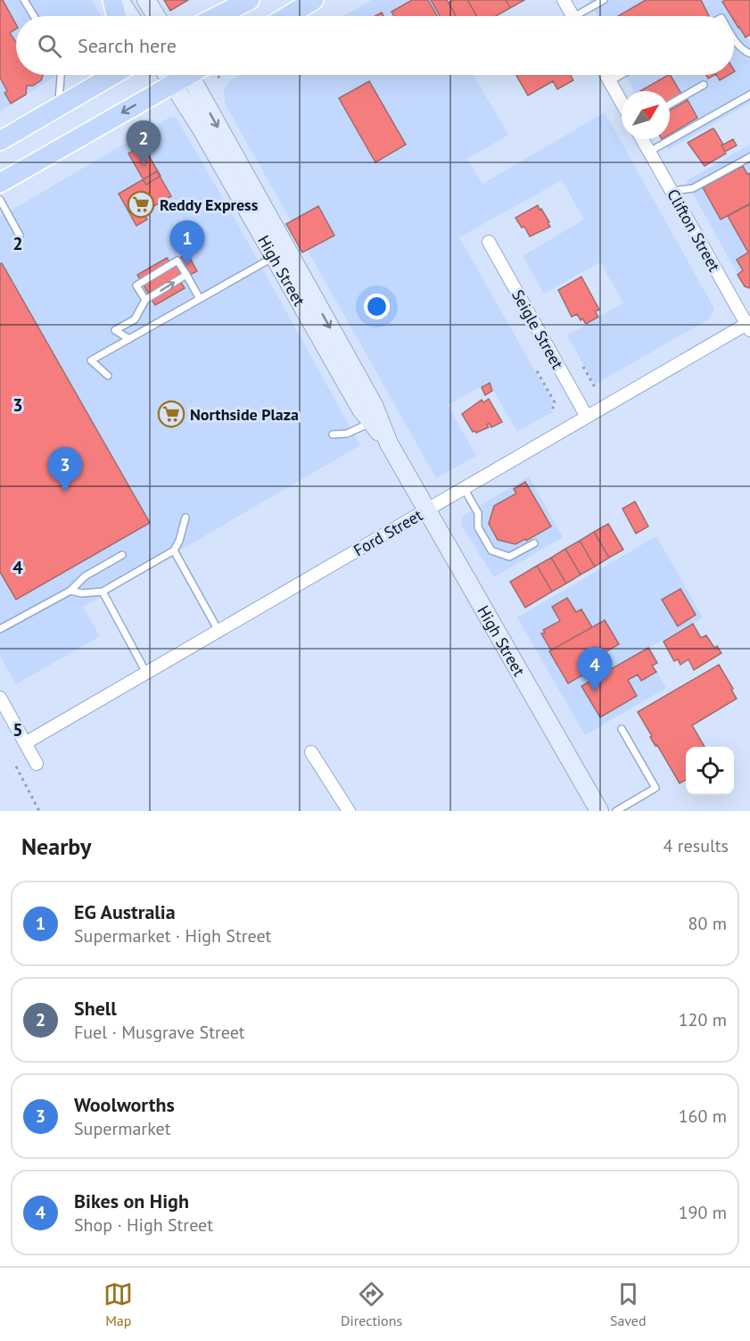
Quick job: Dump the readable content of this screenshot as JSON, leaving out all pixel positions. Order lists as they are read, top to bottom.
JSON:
{
  "streets": {
    "main road": ["High Street"],
    "street": ["Clifton Street", "Seigle Street", "Ford Street"]
  },
  "crossings": [
    ["Clifton Street", "Ford Street"],
    ["High Street", "Ford Street"],
    ["Seigle Street", "Ford Street"]
  ],
  "places": {
    "supermarket": ["Reddy Express", "Northside Plaza"]
  },
  "north": "top right",
  "page": {
    "search": "Search here",
    "pins": [
      "2",
      "1",
      "3",
      "4"
    ],
    "heading": ["Nearby", "4 results"],
    "list": [
      {
        "mark": "1",
        "name": "EG Australia",
        "note": "Supermarket · High Street",
        "value": "80 m"
      },
      {
        "mark": "2",
        "name": "Shell",
        "note": "Fuel · Musgrave Street",
        "value": "120 m"
      },
      {
        "mark": "3",
        "name": "Woolworths",
        "note": "Supermarket",
        "value": "160 m"
      },
      {
        "mark": "4",
        "name": "Bikes on High",
        "note": "Shop · High Street",
        "value": "190 m"
      }
    ],
    "nav": ["Map", "Directions", "Saved"]
  },
  "grid": {
    "rows": [
      "2",
      "3",
      "4",
      "5"
    ]
  }
}
